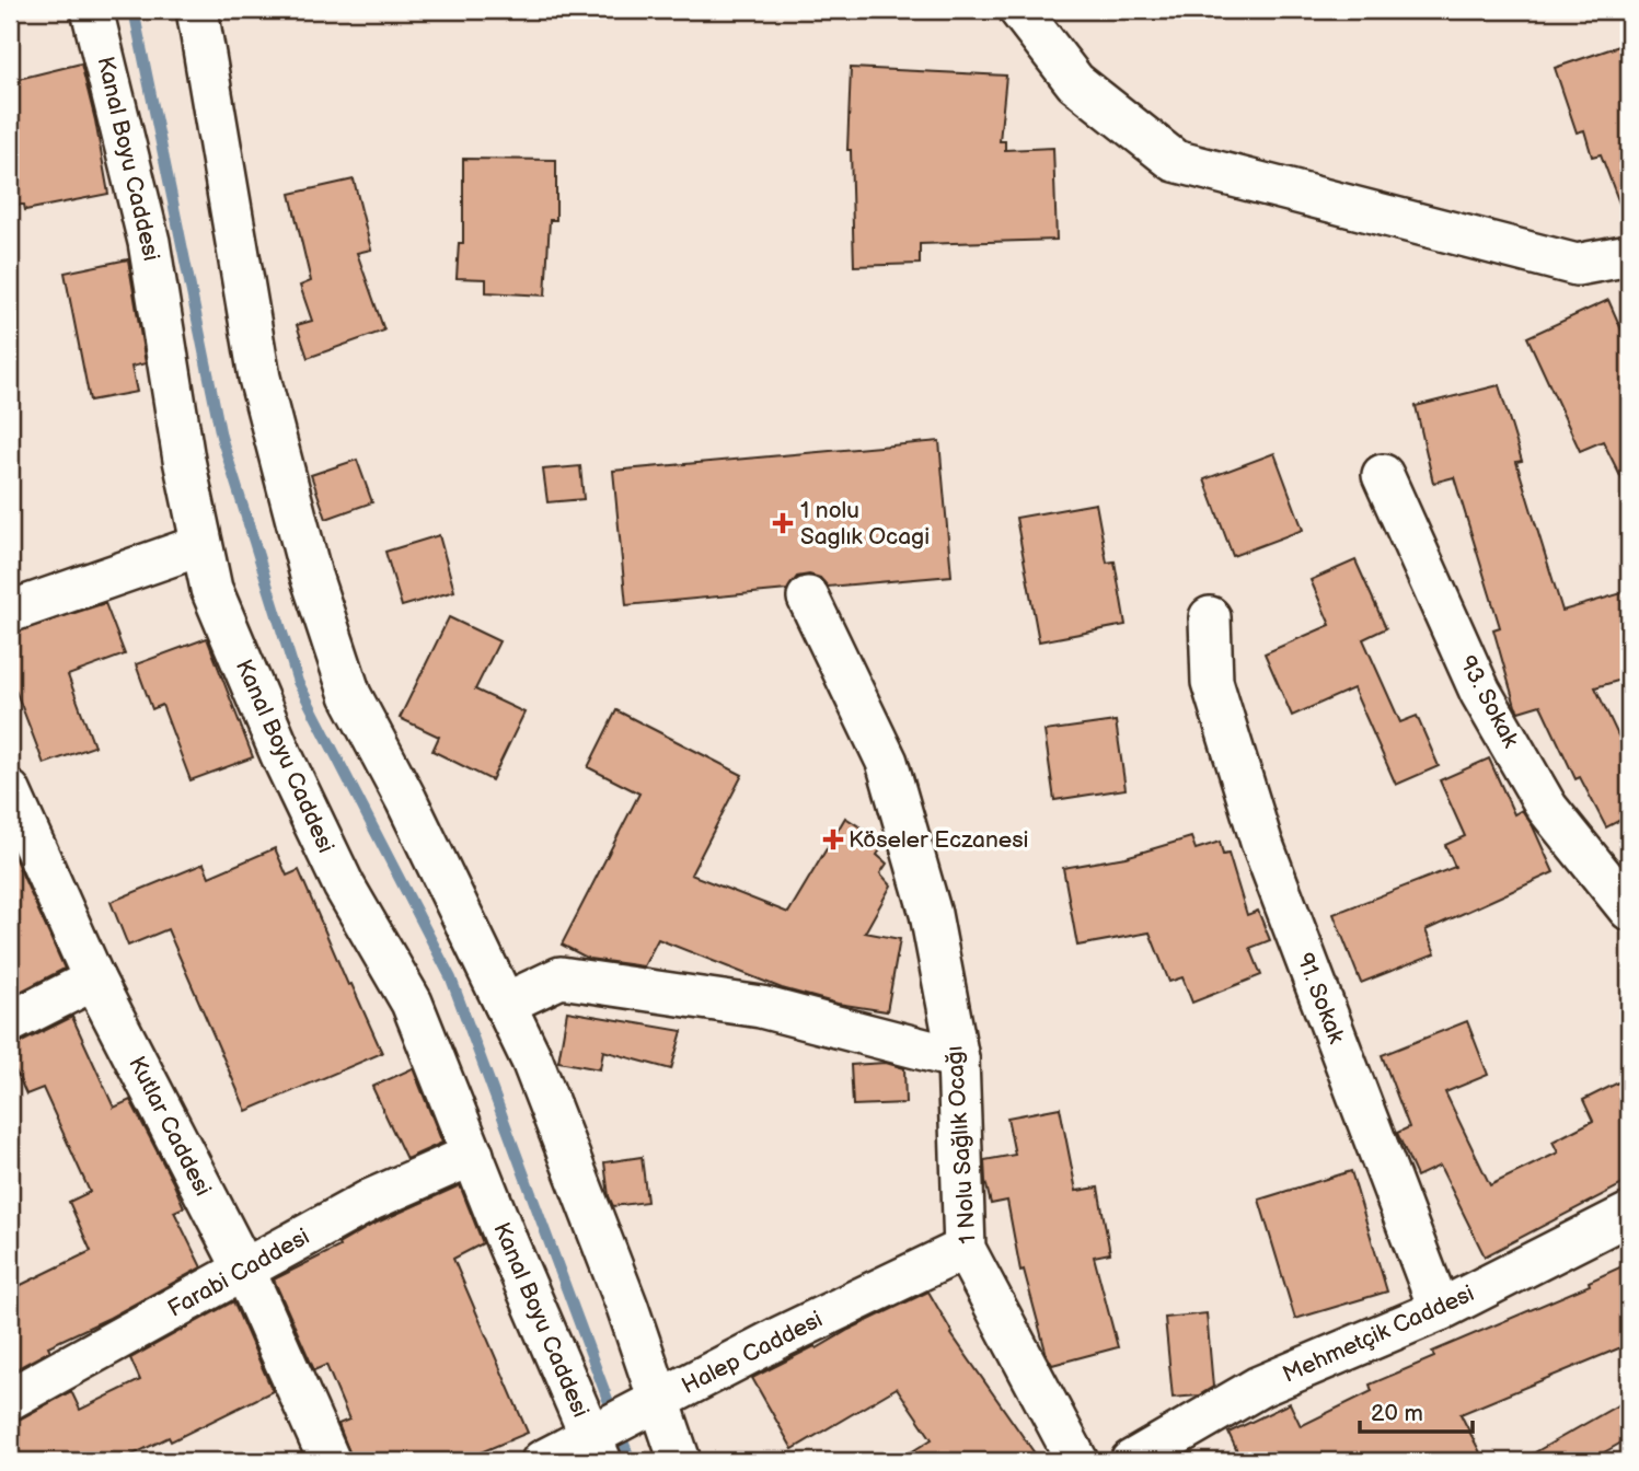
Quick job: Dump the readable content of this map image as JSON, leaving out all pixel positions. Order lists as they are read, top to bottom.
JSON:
{
  "streets": {
    "street": [
      "Kanal Boyu Caddesi",
      "93. Sokak",
      "91. Sokak",
      "Kutlar Caddesi",
      "1 Nolu Sağlık Ocağı",
      "Farabi Caddesi",
      "Mehmetçik Caddesi",
      "Halep Caddesi"
    ]
  },
  "crossings": [
    ["Kanal Boyu Caddesi", "Farabi Caddesi"],
    ["Kanal Boyu Caddesi", "Halep Caddesi"],
    ["91. Sokak", "Mehmetçik Caddesi"],
    ["Kutlar Caddesi", "Farabi Caddesi"],
    ["1 Nolu Sağlık Ocağı", "Halep Caddesi"]
  ],
  "places": {
    "health": ["1 nolu Saglık Ocagi", "Köseler Eczanesi"]
  },
  "scale_bar": "20 m"
}
